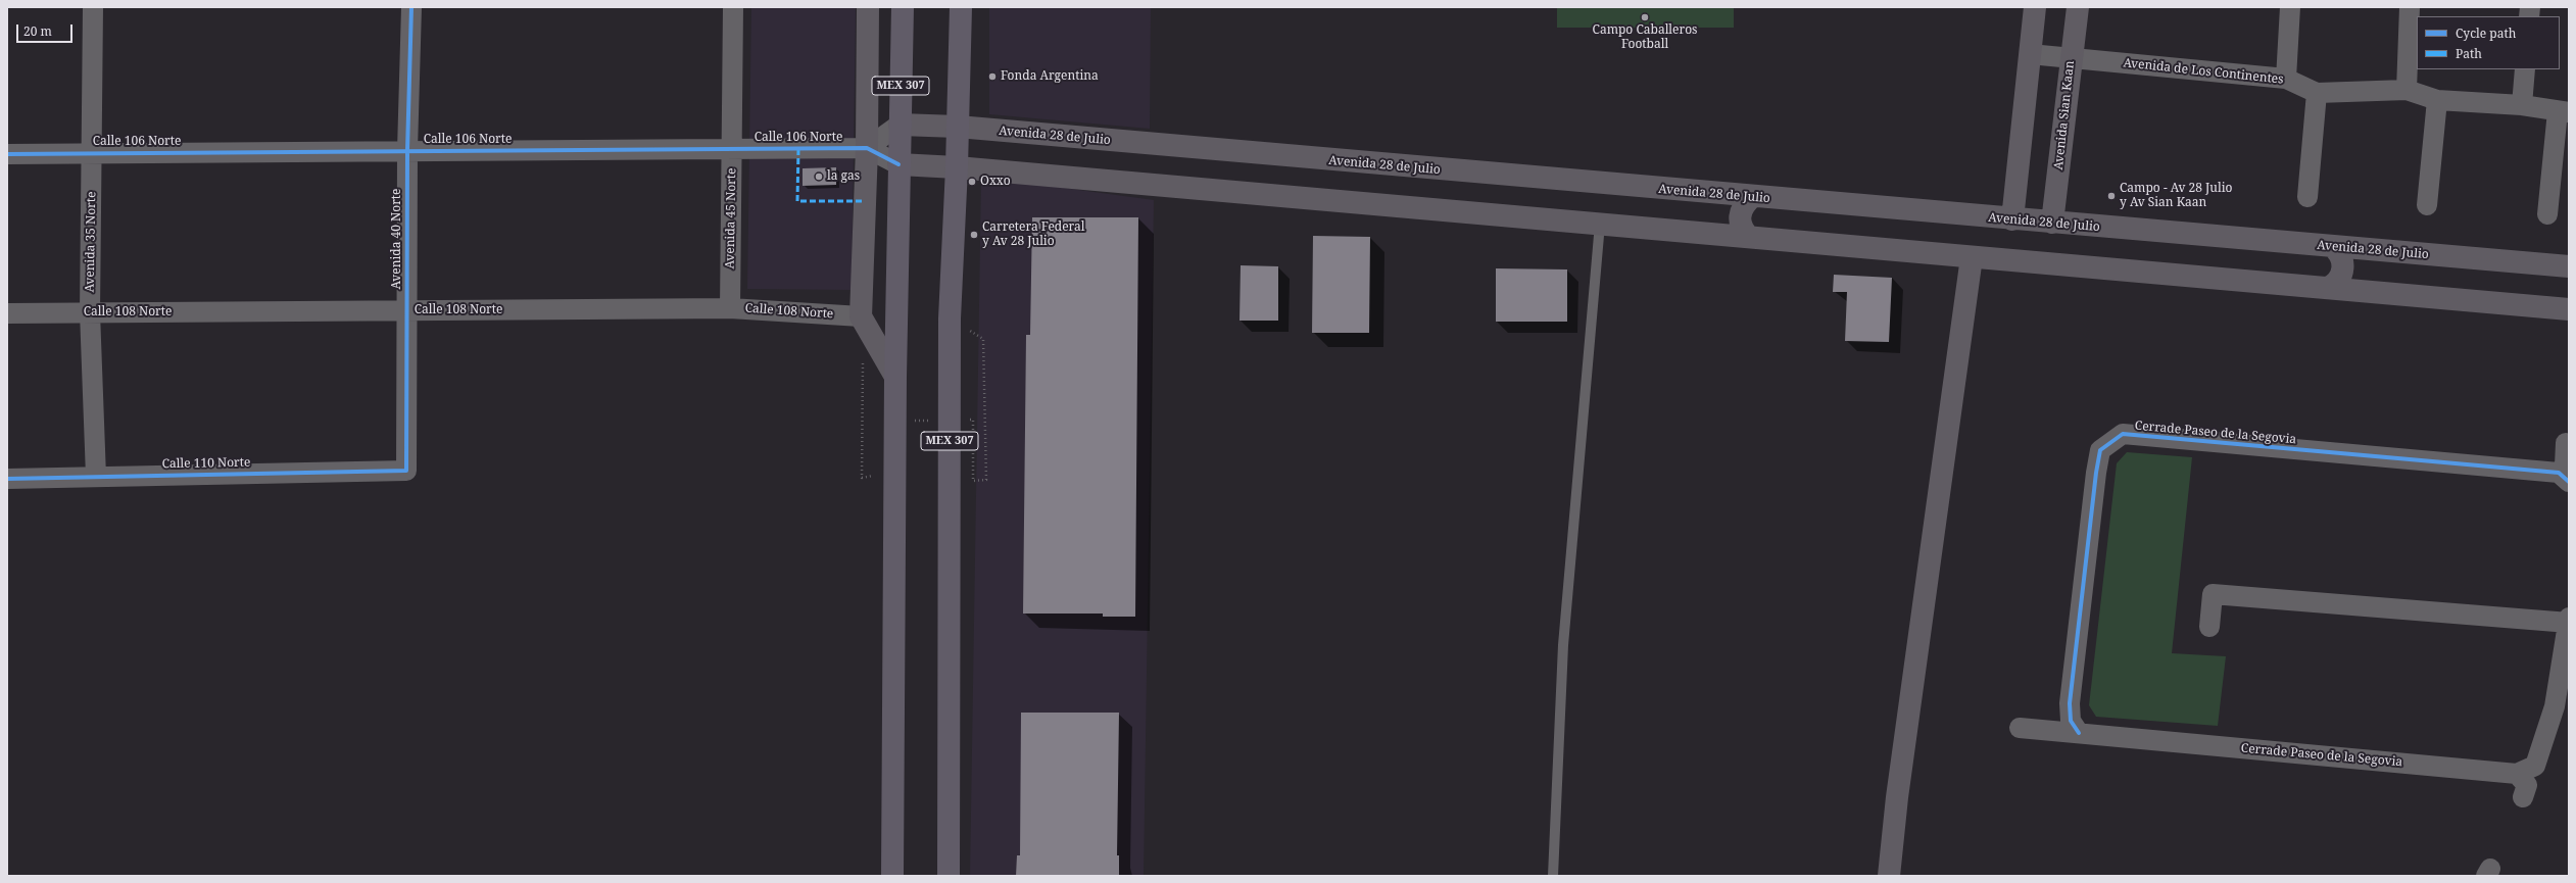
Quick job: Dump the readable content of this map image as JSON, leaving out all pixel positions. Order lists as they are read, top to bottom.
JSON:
{
  "streets": {
    "highway": ["MEX 307"],
    "main road": ["Avenida Sian Kaan", "Avenida 28 de Julio", "Calle 106 Norte"],
    "street": [
      "Avenida de Los Continentes",
      "Avenida 45 Norte",
      "Avenida 40 Norte",
      "Avenida 35 Norte",
      "Calle 108 Norte",
      "Cerrade Paseo de la Segovia",
      "Calle 110 Norte"
    ]
  },
  "crossings": [
    ["Avenida de Los Continentes", "Avenida Sian Kaan"],
    ["MEX 307", "Avenida 28 de Julio"],
    ["MEX 307", "Calle 106 Norte"],
    ["Avenida Sian Kaan", "Avenida 28 de Julio"],
    ["Calle 106 Norte", "Avenida 45 Norte"],
    ["Calle 106 Norte", "Avenida 40 Norte"],
    ["Calle 106 Norte", "Avenida 35 Norte"],
    ["Avenida 45 Norte", "Calle 108 Norte"],
    ["Avenida 40 Norte", "Calle 108 Norte"],
    ["Avenida 40 Norte", "Calle 110 Norte"],
    ["Avenida 35 Norte", "Calle 108 Norte"],
    ["Avenida 35 Norte", "Calle 110 Norte"]
  ],
  "places": [
    "Campo Caballeros Football",
    "Fonda Argentina",
    "la gas",
    "Oxxo",
    "Campo - Av 28 Julio y Av Sian Kaan",
    "Carretera Federal y Av 28 Julio"
  ],
  "legend": ["Cycle path", "Path"],
  "scale_bar": "20 m"
}
